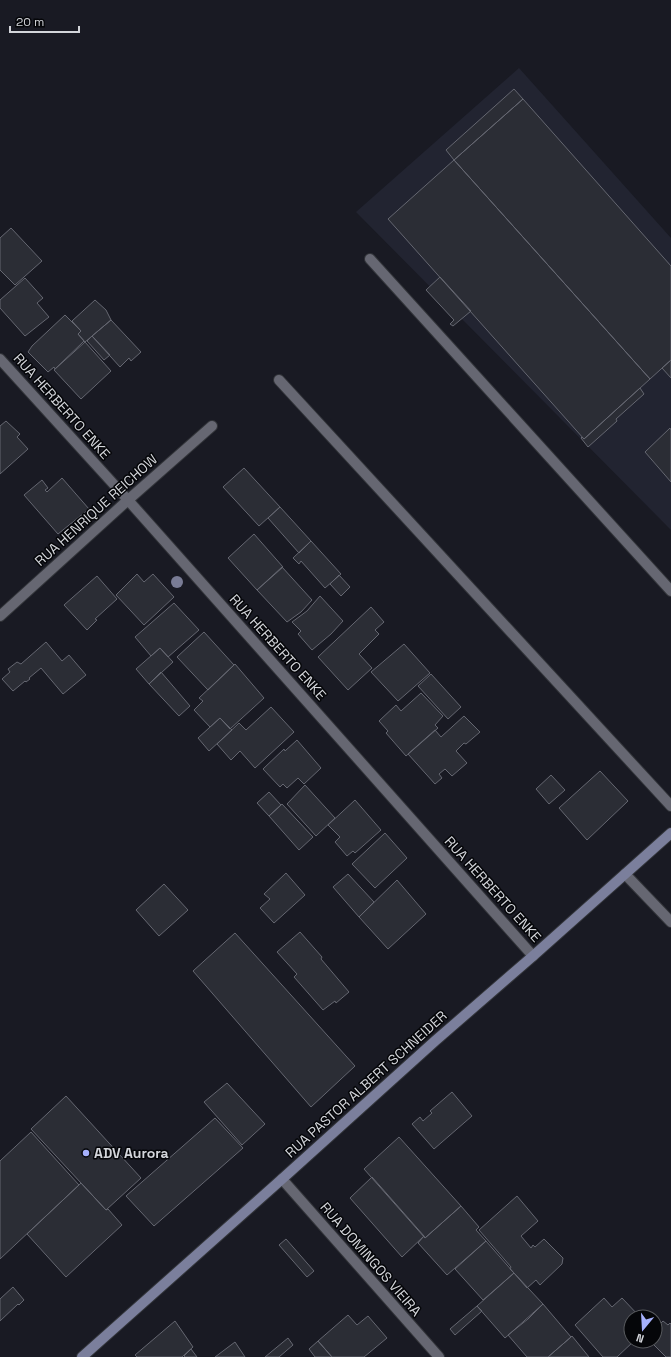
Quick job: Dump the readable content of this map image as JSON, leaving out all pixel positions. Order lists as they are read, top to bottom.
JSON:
{
  "streets": {
    "main road": ["RUA PASTOR ALBERT SCHNEIDER"],
    "street": ["RUA HERBERTO ENKE", "RUA HENRIQUE REICHOW", "RUA DOMINGOS VIEIRA"]
  },
  "crossings": [
    ["RUA HERBERTO ENKE", "RUA HENRIQUE REICHOW"],
    ["RUA HERBERTO ENKE", "RUA PASTOR ALBERT SCHNEIDER"],
    ["RUA PASTOR ALBERT SCHNEIDER", "RUA DOMINGOS VIEIRA"]
  ],
  "places": ["ADV Aurora"],
  "scale_bar": "20 m",
  "north": "bottom"
}
